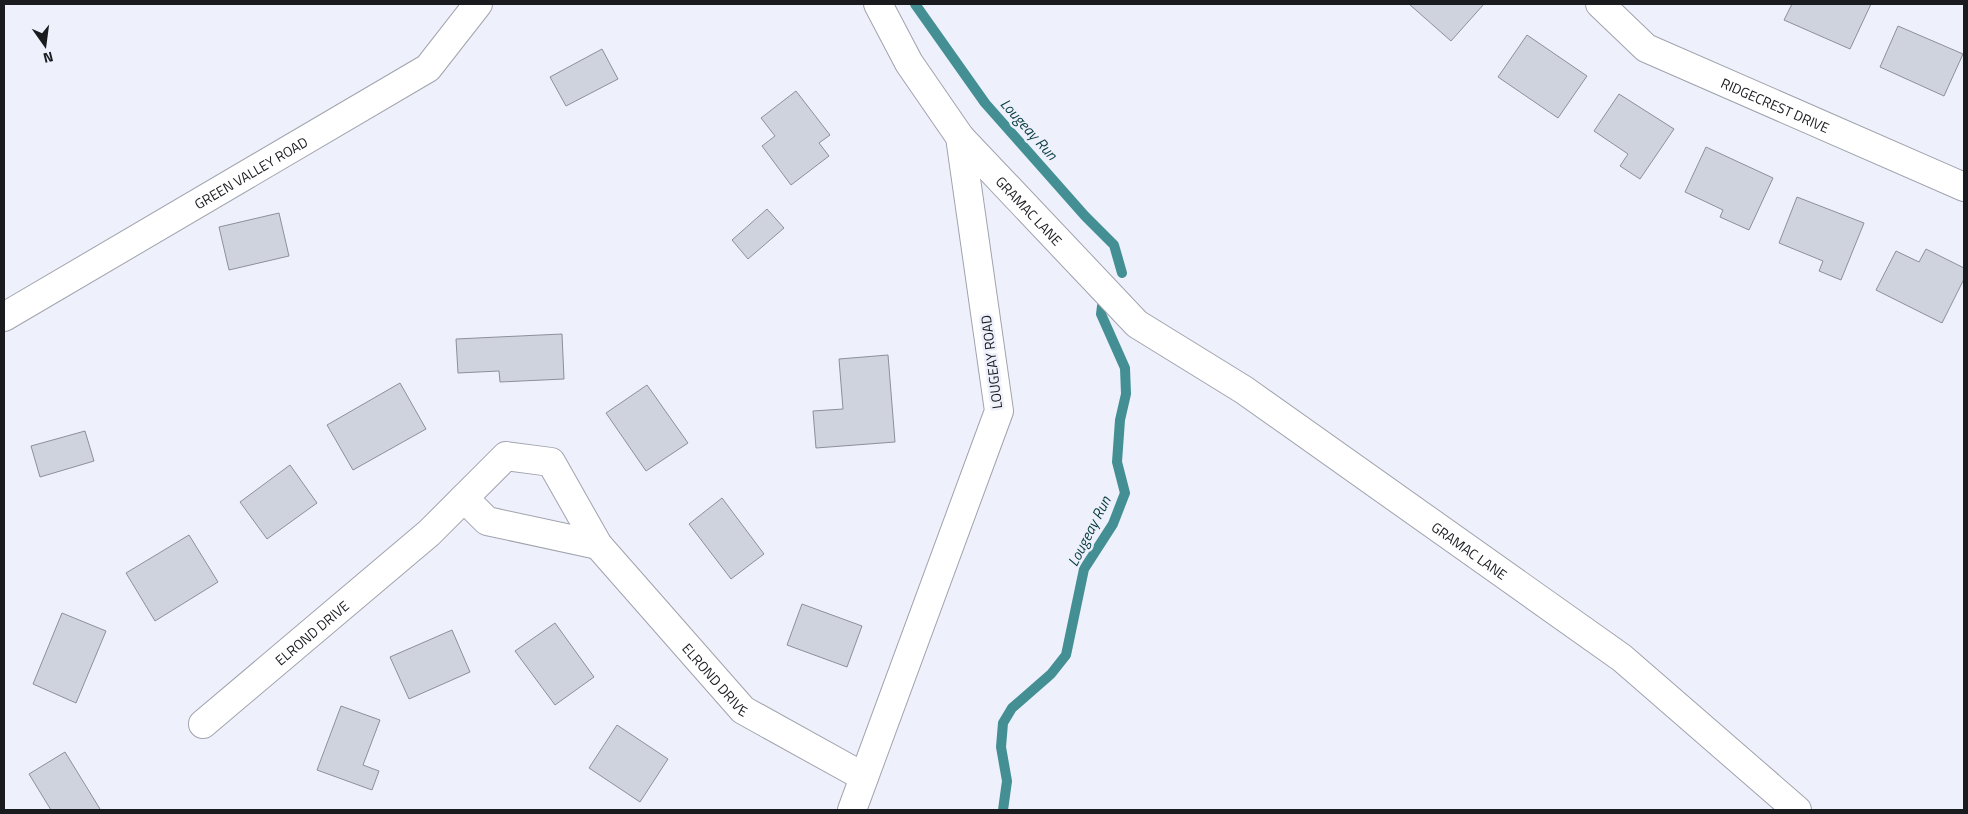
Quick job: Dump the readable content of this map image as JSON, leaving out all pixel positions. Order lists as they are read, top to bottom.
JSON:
{
  "streets": {
    "street": [
      "RIDGECREST DRIVE",
      "GREEN VALLEY ROAD",
      "GRAMAC LANE",
      "LOUGEAY ROAD",
      "ELROND DRIVE"
    ]
  },
  "crossings": [
    ["GRAMAC LANE", "LOUGEAY ROAD"],
    ["LOUGEAY ROAD", "ELROND DRIVE"]
  ],
  "water": ["Lougeay Run"],
  "north": "bottom"
}
